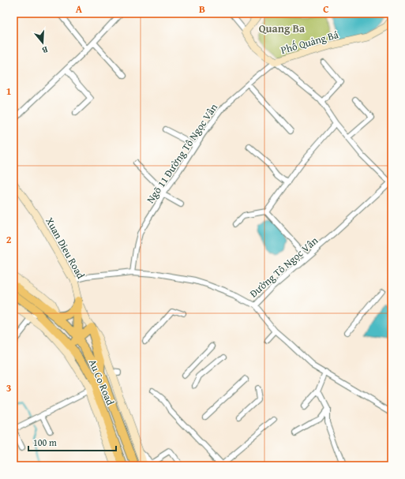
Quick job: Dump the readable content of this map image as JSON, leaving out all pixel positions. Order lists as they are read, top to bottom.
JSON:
{
  "streets": {
    "main road": ["Au Co Road"],
    "street": [
      "Phố Quảng Bá",
      "Ngõ 11 Đường Tô Ngọc Vân",
      "Xuan Dieu Road",
      "Đường Tô Ngọc Vân"
    ]
  },
  "crossings": [
    ["Phố Quảng Bá", "Ngõ 11 Đường Tô Ngọc Vân"],
    ["Ngõ 11 Đường Tô Ngọc Vân", "Đường Tô Ngọc Vân"],
    ["Xuan Dieu Road", "Đường Tô Ngọc Vân"],
    ["Xuan Dieu Road", "Au Co Road"]
  ],
  "districts": ["Quang Ba"],
  "scale_bar": "100 m",
  "north": "bottom",
  "grid": {
    "columns": ["A", "B", "C"],
    "rows": ["1", "2", "3"]
  }
}
